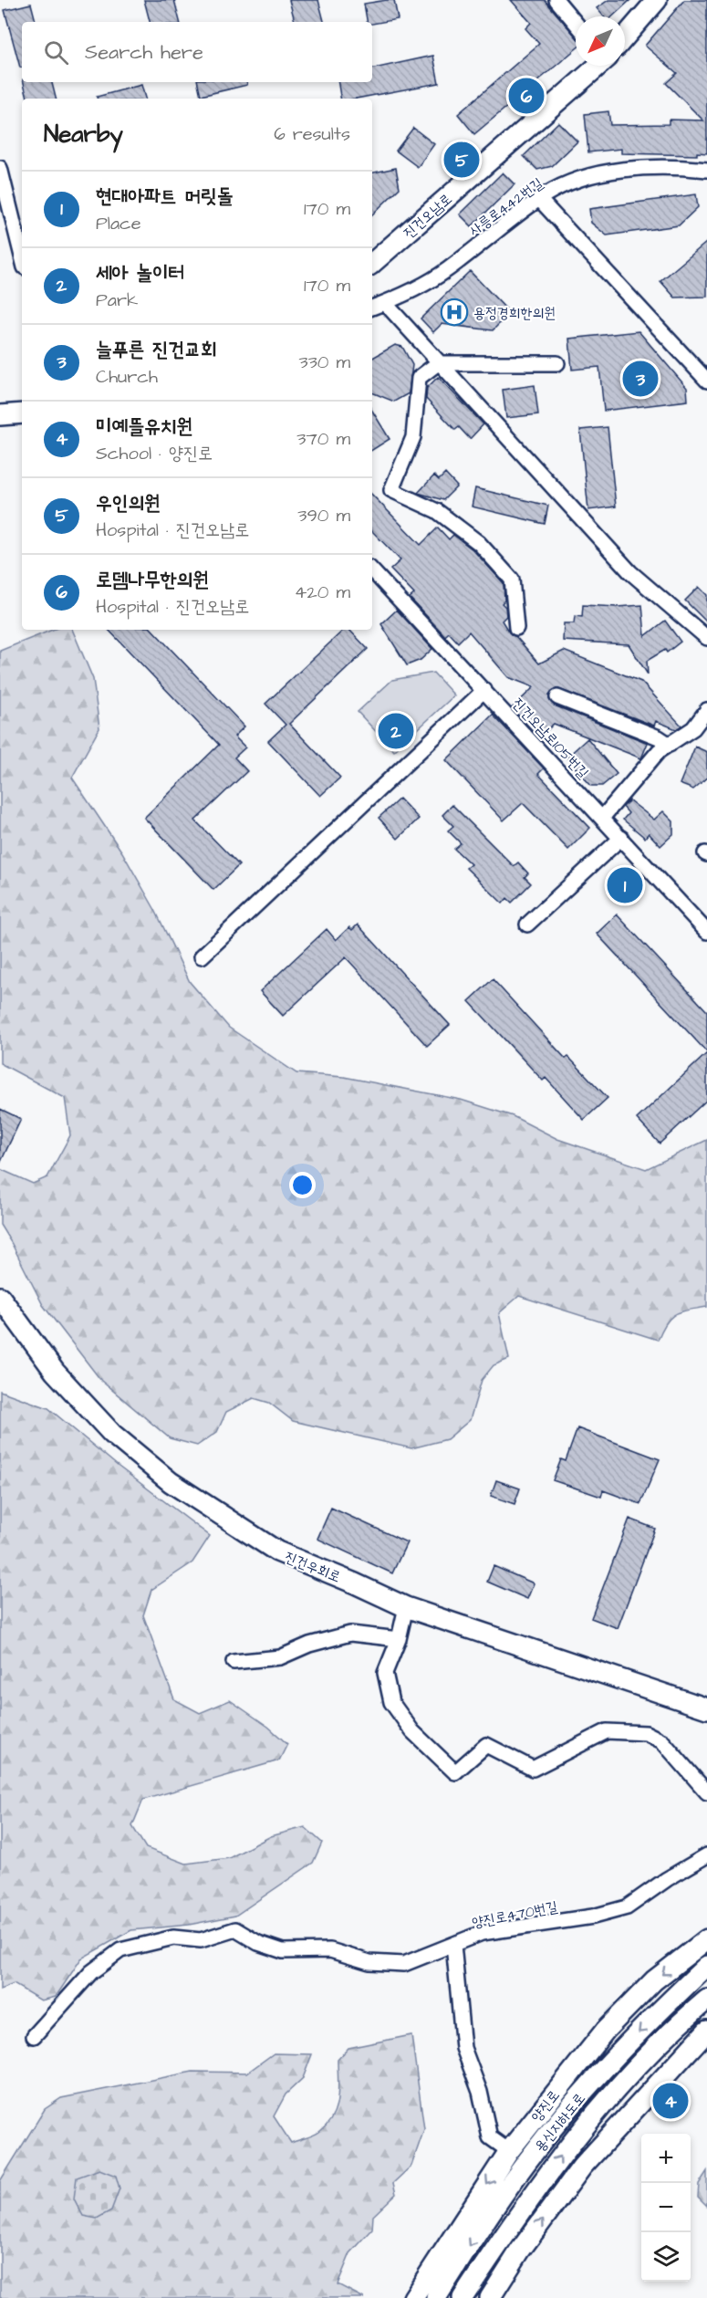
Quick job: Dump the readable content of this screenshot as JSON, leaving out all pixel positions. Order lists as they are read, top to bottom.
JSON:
{
  "streets": {
    "main road": [
      "진건오남로",
      "진건우회로",
      "양진로",
      "용신지하도로"
    ],
    "street": ["사릉로442번길", "진건오남로105번길", "양진로470번길"]
  },
  "places": {
    "hospital": ["용정경희한의원"]
  },
  "north": "bottom left",
  "page": {
    "search": "Search here",
    "pins": [
      "6",
      "5",
      "3",
      "2",
      "1",
      "4"
    ],
    "heading": ["Nearby", "6 results"],
    "list": [
      {
        "mark": "1",
        "name": "현대아파트 머릿돌",
        "note": "Place",
        "value": "170 m"
      },
      {
        "mark": "2",
        "name": "세아 놀이터",
        "note": "Park",
        "value": "170 m"
      },
      {
        "mark": "3",
        "name": "늘푸른 진건교회",
        "note": "Church",
        "value": "330 m"
      },
      {
        "mark": "4",
        "name": "미예뜰유치원",
        "note": "School · 양진로",
        "value": "370 m"
      },
      {
        "mark": "5",
        "name": "우인의원",
        "note": "Hospital · 진건오남로",
        "value": "390 m"
      },
      {
        "mark": "6",
        "name": "로뎀나무한의원",
        "note": "Hospital · 진건오남로",
        "value": "420 m"
      }
    ],
    "map_buttons": ["+", "−"]
  }
}
